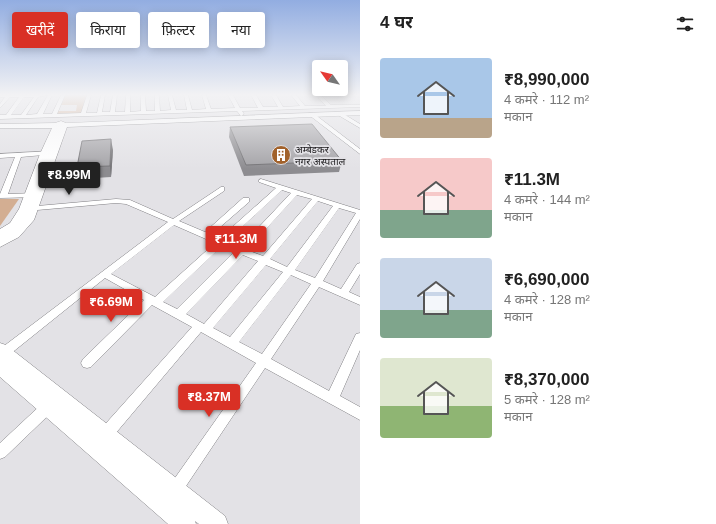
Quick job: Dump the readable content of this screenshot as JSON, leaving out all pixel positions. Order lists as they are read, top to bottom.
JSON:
{
  "places": {
    "building": ["अम्बेडकर नगर अस्पताल"]
  },
  "north": "top left",
  "page": {
    "heading": "4 घर",
    "chip": [
      "खरीदें",
      "किराया",
      "फ़िल्टर",
      "नया"
    ],
    "list": [
      {
        "name": "₹8,990,000",
        "note": "4 कमरे · 112 m² · मकान"
      },
      {
        "name": "₹11.3M",
        "note": "4 कमरे · 144 m² · मकान"
      },
      {
        "name": "₹6,690,000",
        "note": "4 कमरे · 128 m² · मकान"
      },
      {
        "name": "₹8,370,000",
        "note": "5 कमरे · 128 m² · मकान"
      }
    ],
    "price": [
      "₹8.99M",
      "₹11.3M",
      "₹6.69M",
      "₹8.37M"
    ]
  }
}
